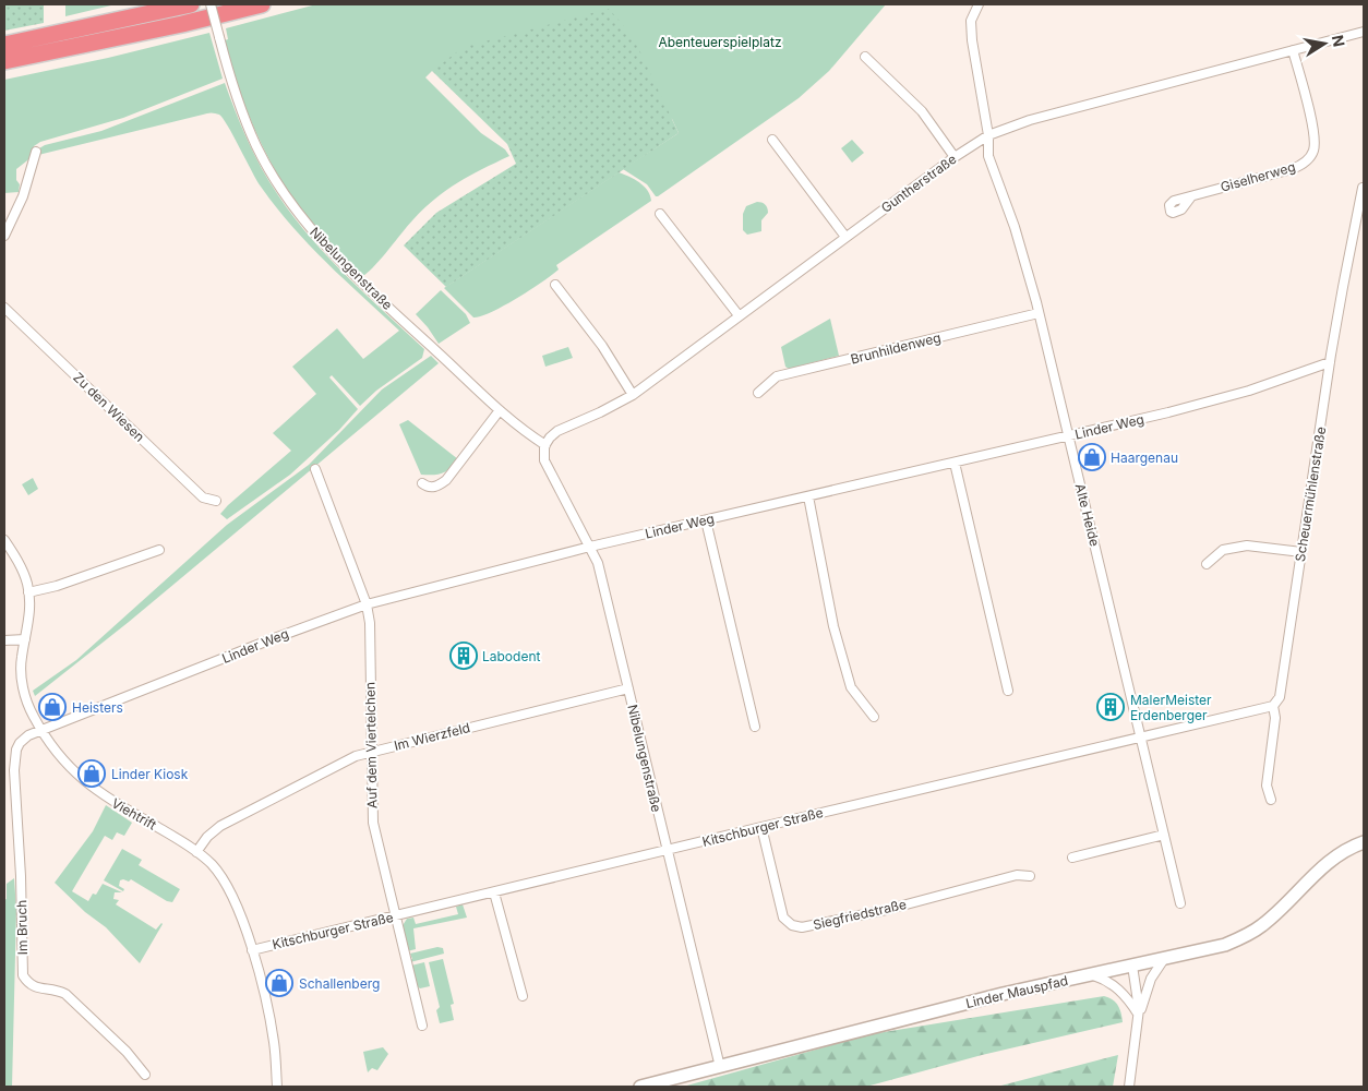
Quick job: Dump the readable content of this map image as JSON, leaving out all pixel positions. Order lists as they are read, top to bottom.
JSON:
{
  "streets": {
    "street": [
      "Giselherweg",
      "Guntherstraße",
      "Nibelungenstraße",
      "Brunhildenweg",
      "Zu den Wiesen",
      "Linder Weg",
      "Scheuermühlenstraße",
      "Alte Heide",
      "Im Wierzfeld",
      "Auf dem Viertelchen",
      "Viehtrift",
      "Kitschburger Straße",
      "Siegfriedstraße",
      "Im Bruch",
      "Linder Mauspfad"
    ]
  },
  "crossings": [
    ["Giselherweg", "Guntherstraße"],
    ["Guntherstraße", "Nibelungenstraße"],
    ["Guntherstraße", "Alte Heide"],
    ["Nibelungenstraße", "Linder Weg"],
    ["Nibelungenstraße", "Im Wierzfeld"],
    ["Nibelungenstraße", "Kitschburger Straße"],
    ["Nibelungenstraße", "Linder Mauspfad"],
    ["Brunhildenweg", "Alte Heide"],
    ["Linder Weg", "Scheuermühlenstraße"],
    ["Linder Weg", "Alte Heide"],
    ["Linder Weg", "Auf dem Viertelchen"],
    ["Linder Weg", "Viehtrift"],
    ["Linder Weg", "Im Bruch"],
    ["Scheuermühlenstraße", "Kitschburger Straße"],
    ["Alte Heide", "Kitschburger Straße"],
    ["Im Wierzfeld", "Auf dem Viertelchen"],
    ["Im Wierzfeld", "Viehtrift"],
    ["Auf dem Viertelchen", "Kitschburger Straße"],
    ["Viehtrift", "Kitschburger Straße"],
    ["Viehtrift", "Im Bruch"],
    ["Kitschburger Straße", "Siegfriedstraße"]
  ],
  "parks": ["Abenteuerspielplatz"],
  "places": {
    "shop": [
      "Haargenau",
      "Heisters",
      "Linder Kiosk",
      "Schallenberg"
    ],
    "building": ["Labodent", "MalerMeister Erdenberger"]
  },
  "north": "right"
}
